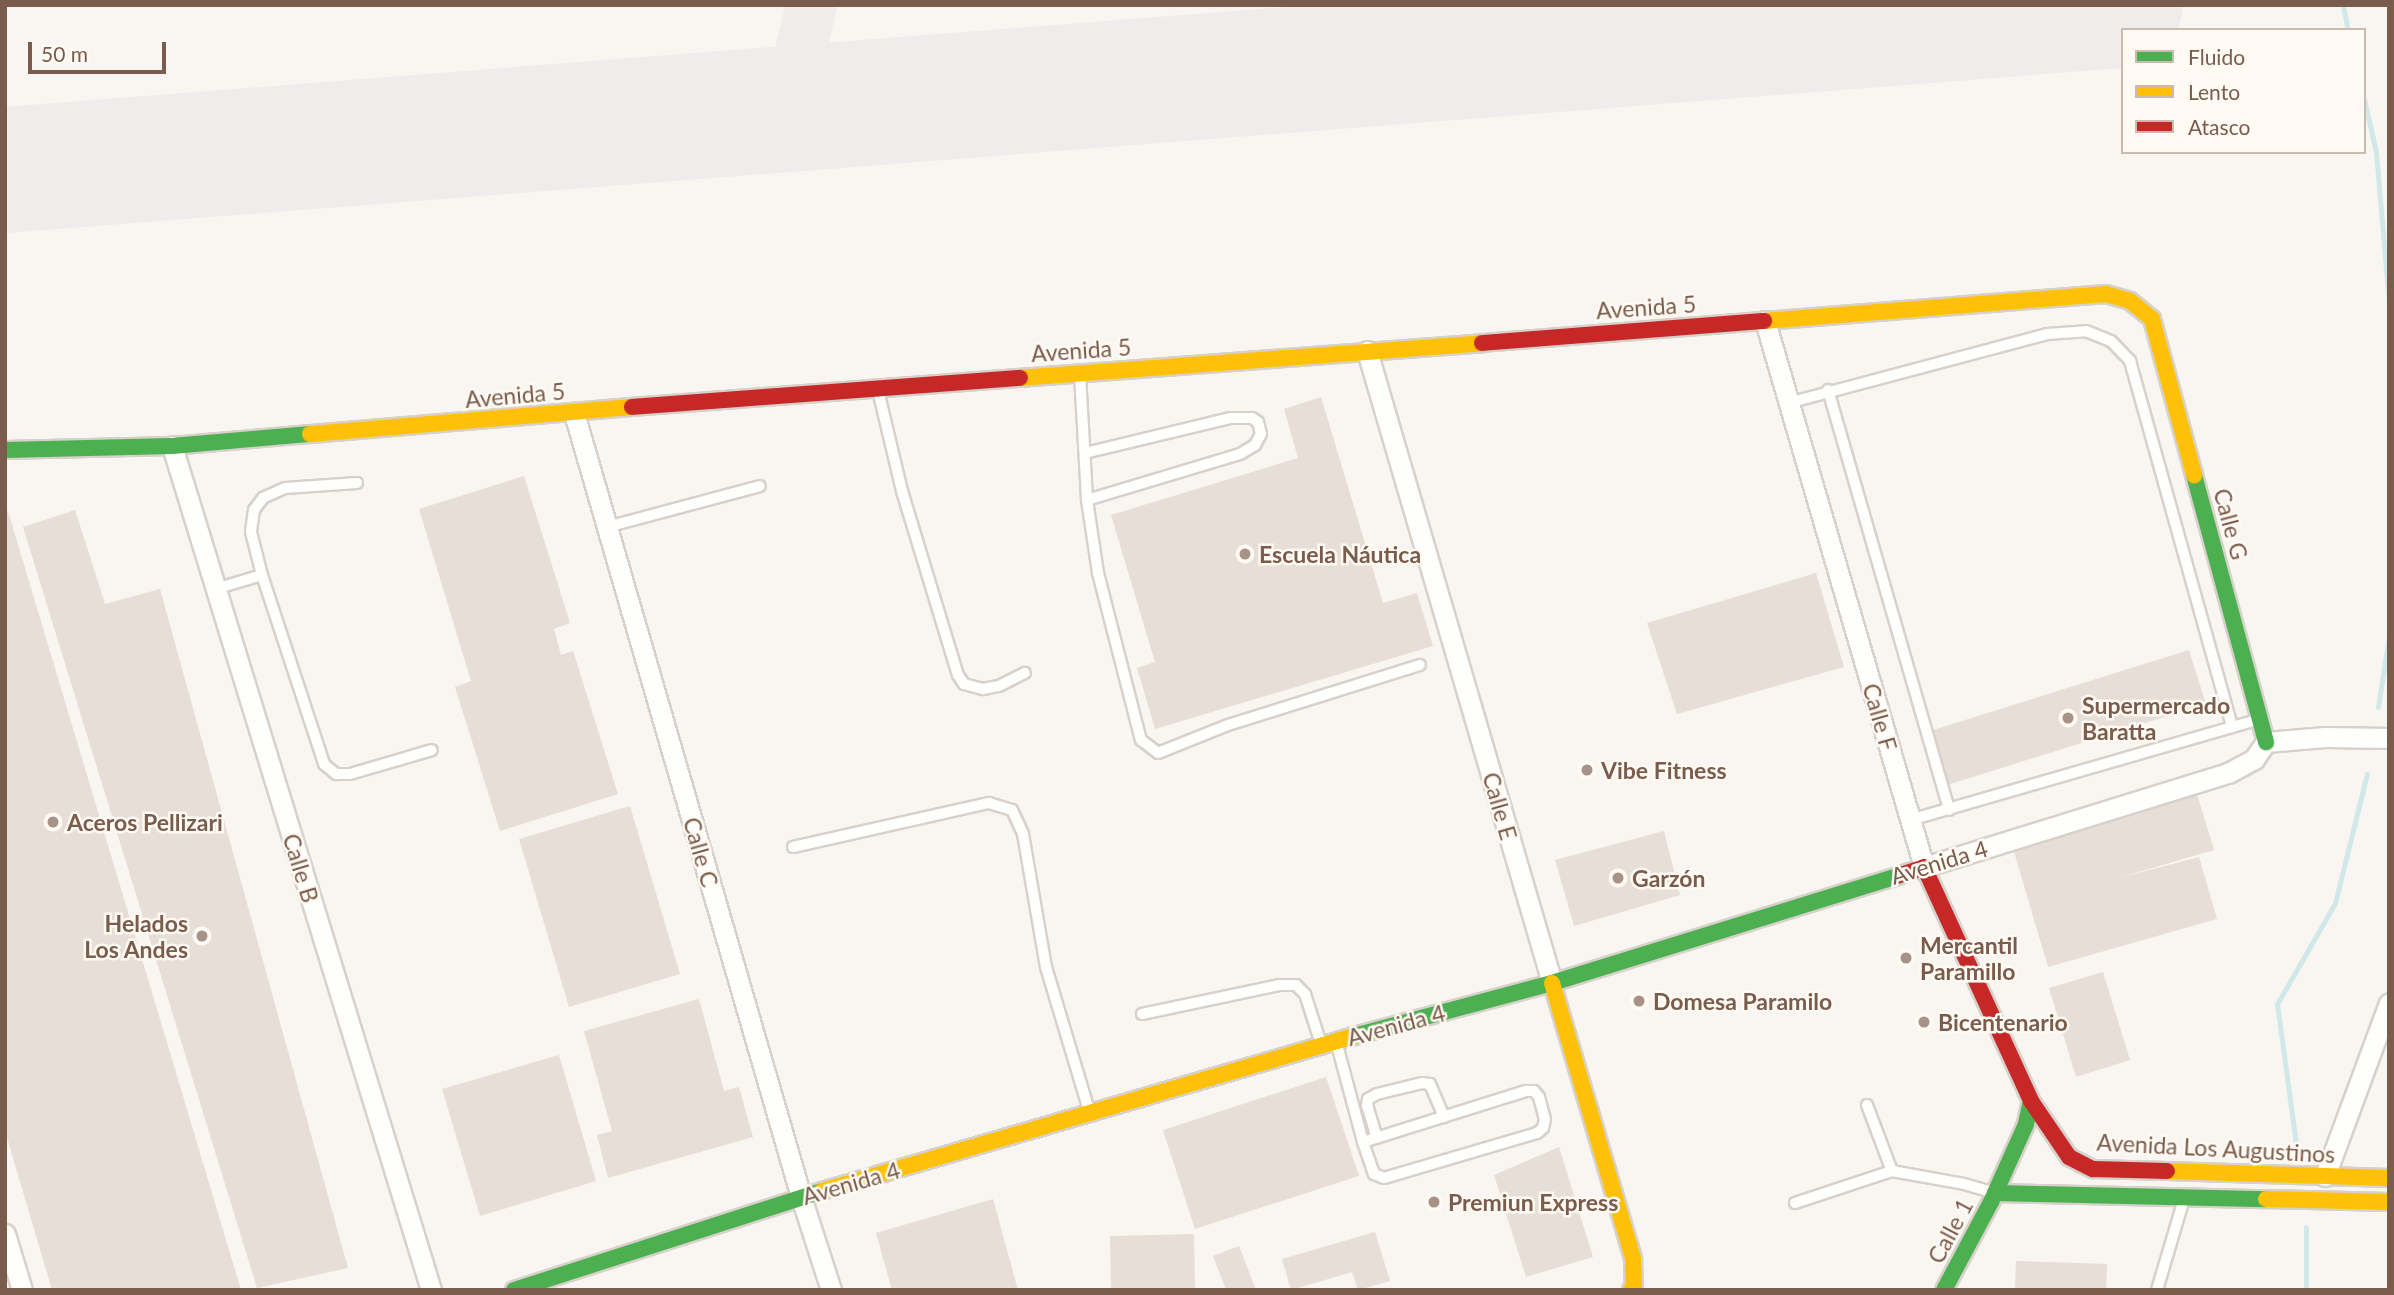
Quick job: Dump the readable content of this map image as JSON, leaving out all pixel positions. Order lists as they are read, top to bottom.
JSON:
{
  "streets": {
    "main road": [
      "Avenida 5",
      "Calle G",
      "Calle F",
      "Calle E",
      "Avenida 4",
      "Avenida Los Augustinos",
      "Calle 1"
    ],
    "street": ["Calle C", "Calle B"]
  },
  "crossings": [
    ["Avenida 5", "Calle G"],
    ["Avenida 5", "Calle F"],
    ["Avenida 5", "Calle E"],
    ["Avenida 5", "Calle C"],
    ["Avenida 5", "Calle B"],
    ["Calle G", "Avenida 4"],
    ["Calle F", "Avenida 4"],
    ["Calle F", "Avenida Los Augustinos"],
    ["Calle F", "Calle 1"],
    ["Calle E", "Avenida 4"],
    ["Calle C", "Avenida 4"],
    ["Avenida Los Augustinos", "Calle 1"]
  ],
  "places": [
    "Escuela Náutica",
    "Supermercado Baratta",
    "Vibe Fitness",
    "Aceros Pellizari",
    "Garzón",
    "Helados Los Andes",
    "Mercantil Paramillo",
    "Domesa Paramilo",
    "Bicentenario",
    "Premiun Express"
  ],
  "legend": ["Fluido", "Lento", "Atasco"],
  "scale_bar": "50 m"
}
